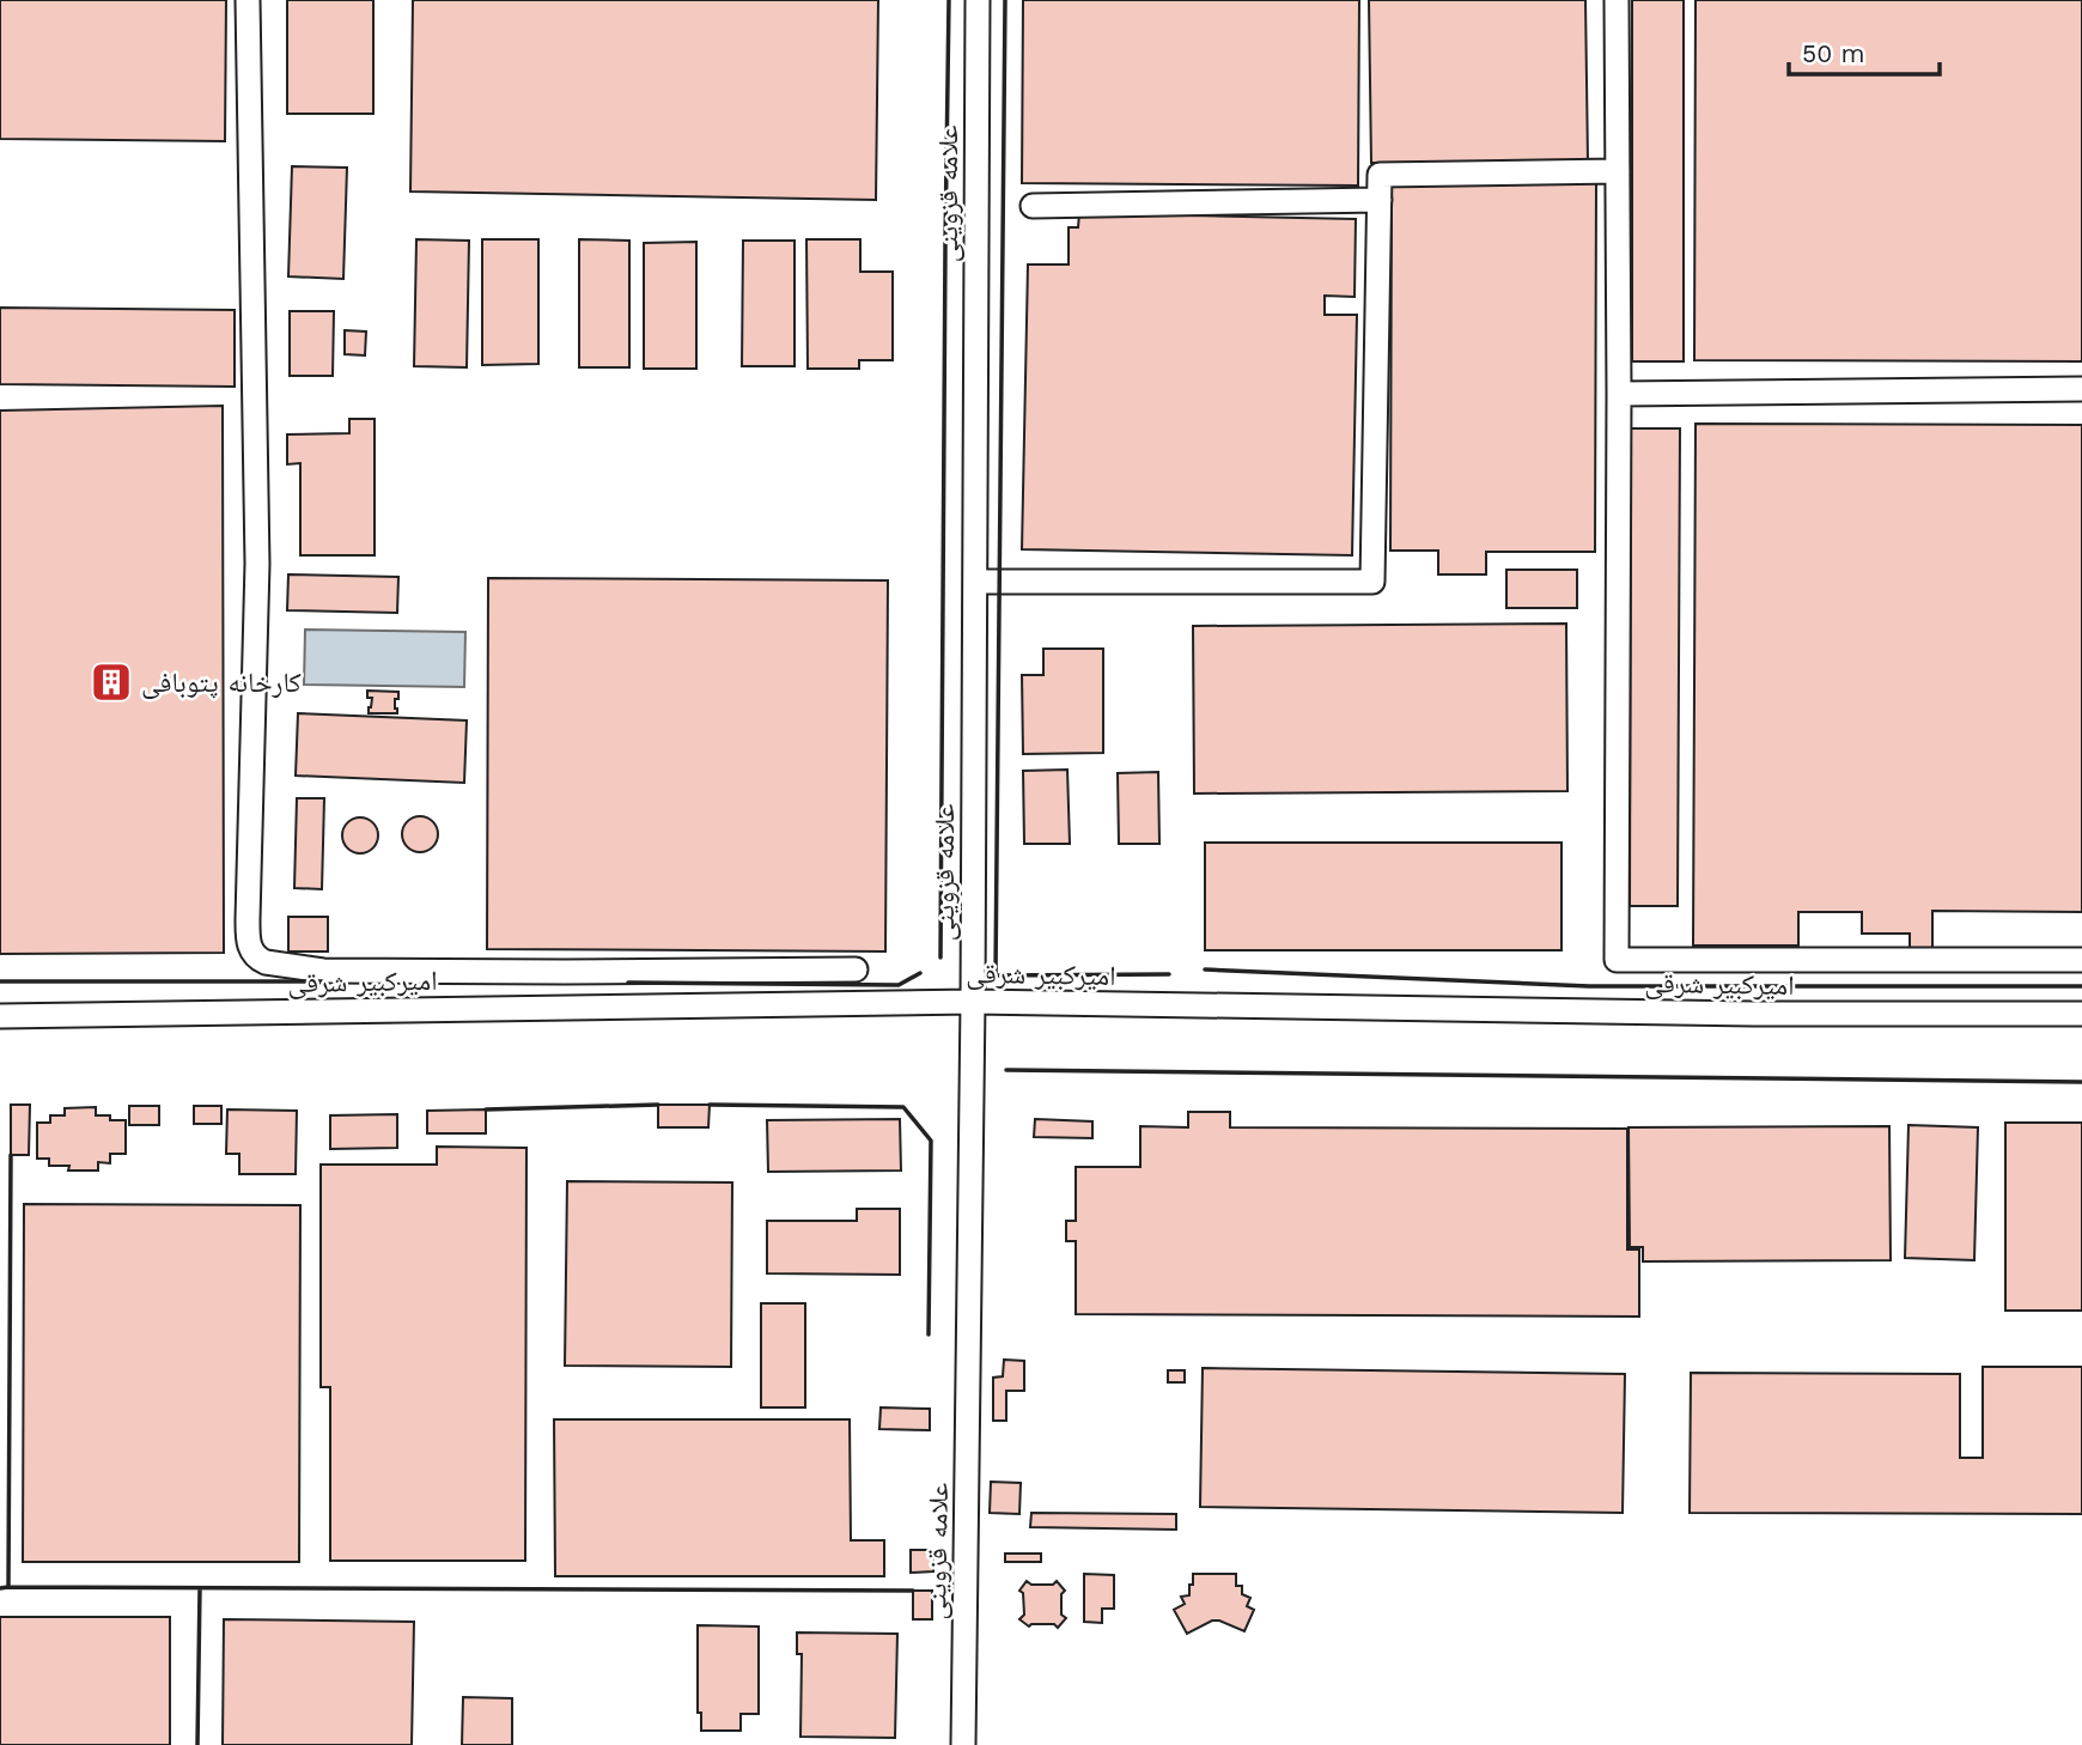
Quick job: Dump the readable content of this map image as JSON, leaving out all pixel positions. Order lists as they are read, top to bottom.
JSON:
{
  "streets": {
    "street": ["علامه قزوینی", "امیرکبیر شرقی"]
  },
  "crossings": [
    ["علامه قزوینی", "امیرکبیر شرقی"]
  ],
  "places": {
    "building": ["کارخانه پتوبافی"]
  },
  "scale_bar": "50 m"
}
